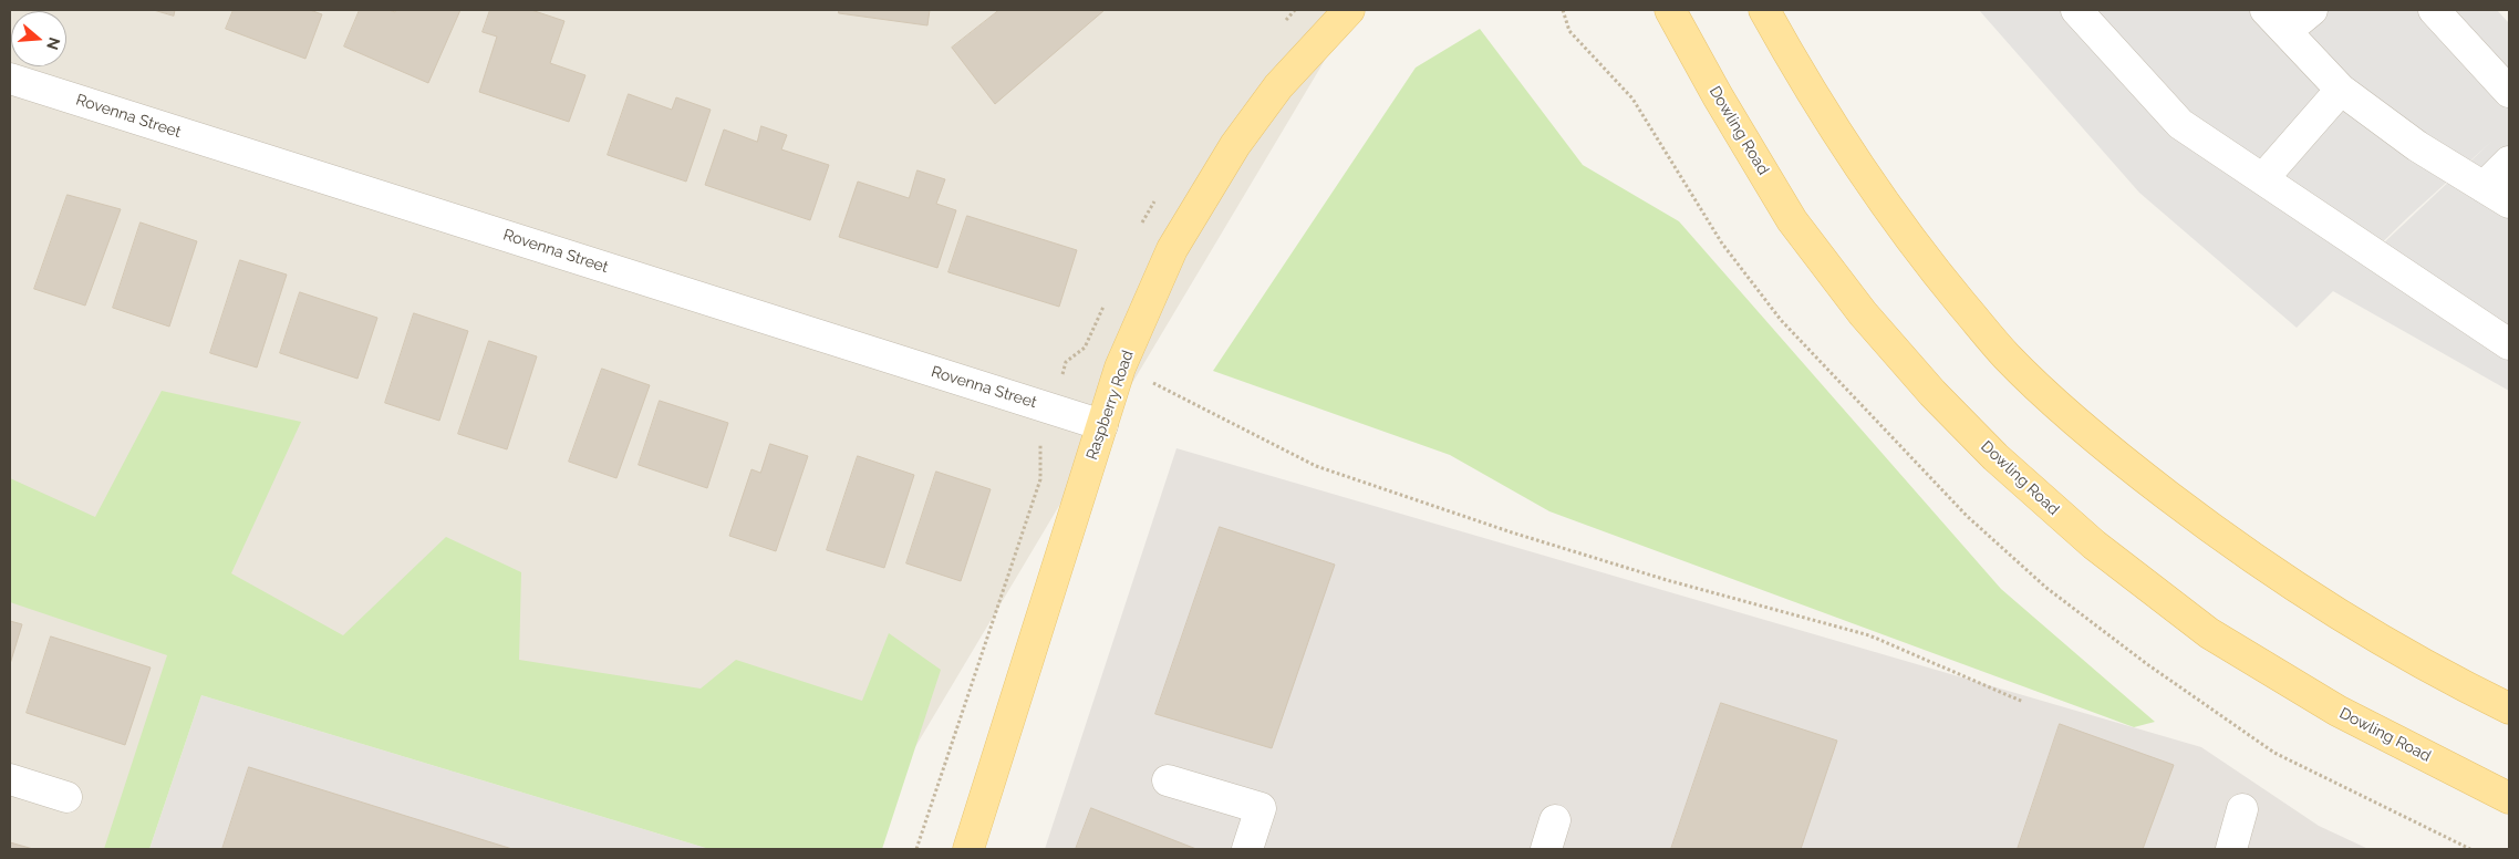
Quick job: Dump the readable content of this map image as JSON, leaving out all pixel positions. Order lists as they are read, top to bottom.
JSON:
{
  "streets": {
    "main road": ["Dowling Road", "Raspberry Road"],
    "street": ["Rovenna Street"]
  },
  "crossings": [
    ["Rovenna Street", "Raspberry Road"]
  ],
  "north": "right"
}
